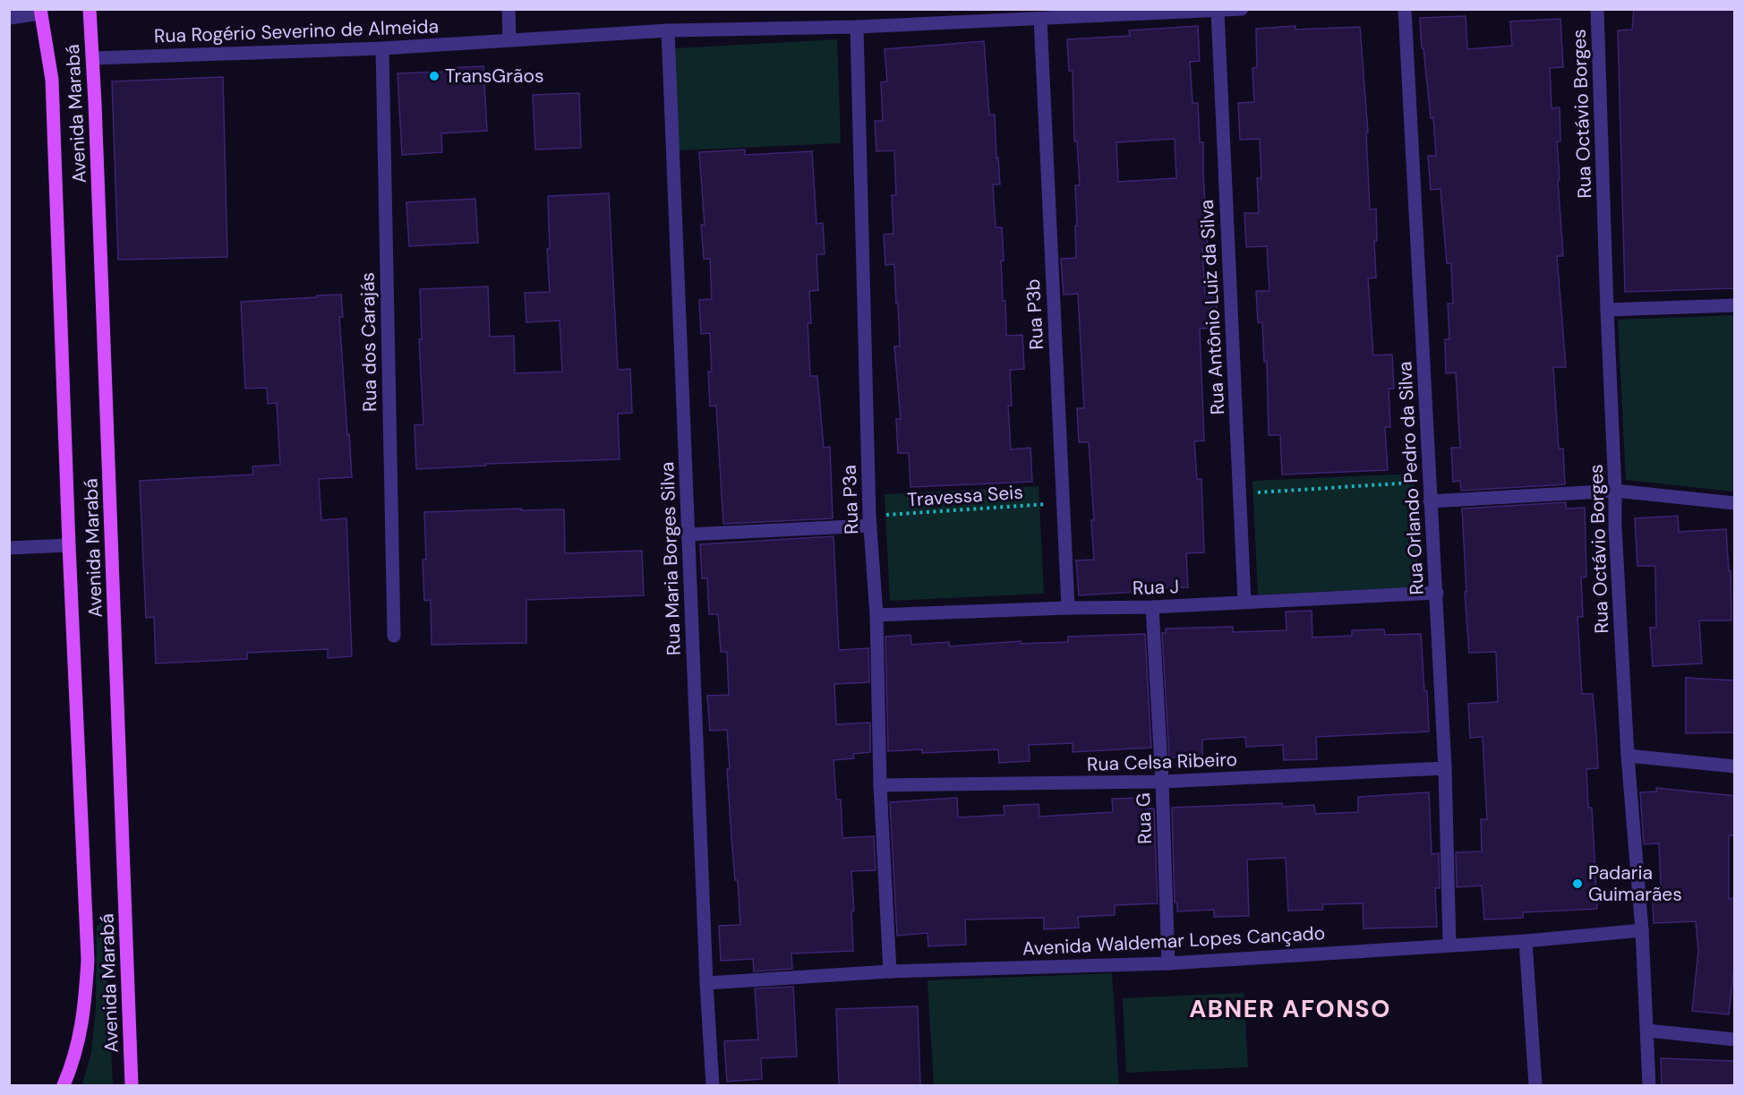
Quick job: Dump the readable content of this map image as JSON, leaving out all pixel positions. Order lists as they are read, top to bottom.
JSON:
{
  "streets": {
    "main road": ["Avenida Marabá"],
    "street": [
      "Rua Rogério Severino de Almeida",
      "Rua Octávio Borges",
      "Rua Antônio Luiz da Silva",
      "Rua P3b",
      "Rua dos Carajás",
      "Rua Orlando Pedro da Silva",
      "Rua P3a",
      "Rua Maria Borges Silva",
      "Rua J",
      "Rua Celsa Ribeiro",
      "Rua G",
      "Avenida Waldemar Lopes Cançado"
    ],
    "path": ["Travessa Seis"]
  },
  "crossings": [
    ["Rua Rogério Severino de Almeida", "Avenida Marabá"],
    ["Rua Rogério Severino de Almeida", "Rua Antônio Luiz da Silva"],
    ["Rua Rogério Severino de Almeida", "Rua P3b"],
    ["Rua Rogério Severino de Almeida", "Rua dos Carajás"],
    ["Rua Rogério Severino de Almeida", "Rua P3a"],
    ["Rua Rogério Severino de Almeida", "Rua Maria Borges Silva"],
    ["Rua Octávio Borges", "Avenida Waldemar Lopes Cançado"],
    ["Rua Antônio Luiz da Silva", "Rua J"],
    ["Rua P3b", "Travessa Seis"],
    ["Rua P3b", "Rua J"],
    ["Rua Orlando Pedro da Silva", "Rua J"],
    ["Rua Orlando Pedro da Silva", "Rua Celsa Ribeiro"],
    ["Rua Orlando Pedro da Silva", "Avenida Waldemar Lopes Cançado"],
    ["Travessa Seis", "Rua P3a"],
    ["Rua P3a", "Rua J"],
    ["Rua P3a", "Rua Celsa Ribeiro"],
    ["Rua P3a", "Avenida Waldemar Lopes Cançado"],
    ["Rua Maria Borges Silva", "Avenida Waldemar Lopes Cançado"],
    ["Rua J", "Rua G"],
    ["Rua Celsa Ribeiro", "Rua G"],
    ["Rua G", "Avenida Waldemar Lopes Cançado"]
  ],
  "districts": ["ABNER AFONSO"],
  "places": ["TransGrãos", "Padaria Guimarães"]
}
